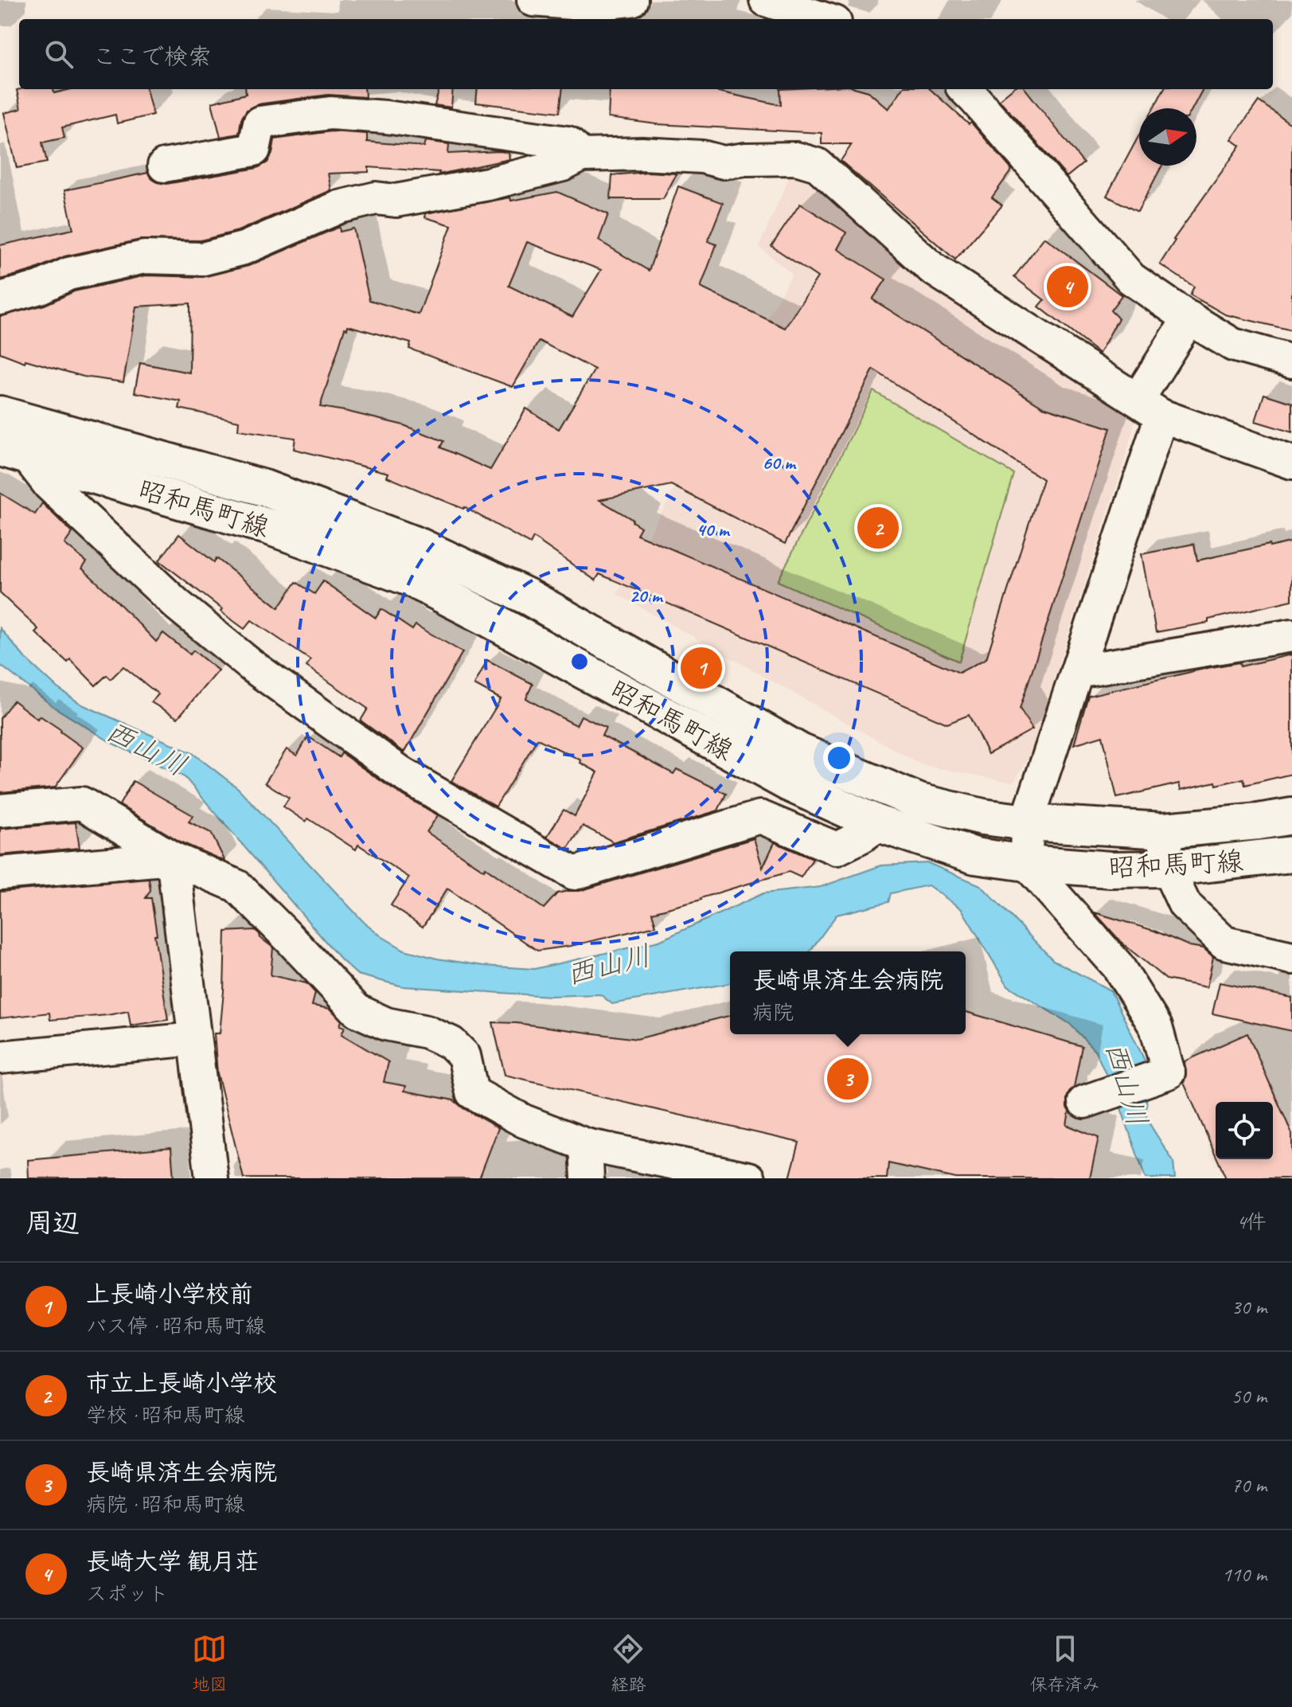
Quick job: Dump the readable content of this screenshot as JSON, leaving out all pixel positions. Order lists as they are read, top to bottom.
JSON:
{
  "streets": {
    "main road": ["昭和馬町線"]
  },
  "water": ["西山川"],
  "north": "right",
  "page": {
    "search": "ここで検索",
    "pins": [
      "4",
      "2",
      "1",
      "3"
    ],
    "popup": ["長崎県済生会病院", "病院"],
    "heading": ["周辺", "4件"],
    "list": [
      {
        "mark": "1",
        "name": "上長崎小学校前",
        "note": "バス停 · 昭和馬町線",
        "value": "30 m"
      },
      {
        "mark": "2",
        "name": "市立上長崎小学校",
        "note": "学校 · 昭和馬町線",
        "value": "50 m"
      },
      {
        "mark": "3",
        "name": "長崎県済生会病院",
        "note": "病院 · 昭和馬町線",
        "value": "70 m"
      },
      {
        "mark": "4",
        "name": "長崎大学 観月荘",
        "note": "スポット",
        "value": "110 m"
      }
    ],
    "nav": ["地図", "経路", "保存済み"]
  },
  "rings": ["60 m", "40 m", "20 m"]
}
